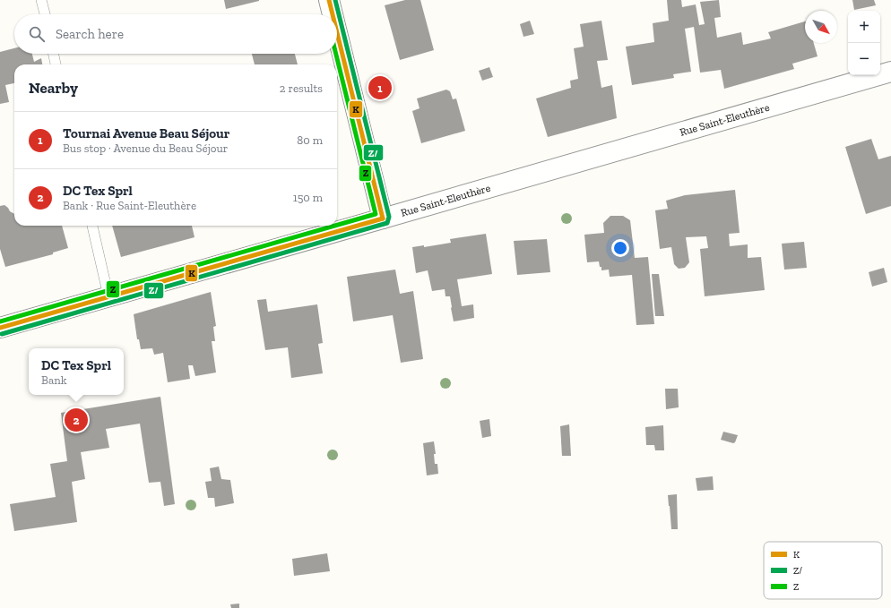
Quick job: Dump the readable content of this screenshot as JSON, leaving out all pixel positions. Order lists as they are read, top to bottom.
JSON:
{
  "streets": {
    "street": ["Rue Saint-Eleuthère"]
  },
  "lines": ["transit line K", "transit line Z/", "transit line Z"],
  "legend": ["K", "Z/", "Z"],
  "north": "bottom right",
  "page": {
    "map_buttons": ["+", "−"],
    "search": "Search here",
    "heading": ["Nearby", "2 results"],
    "pins": ["1", "2"],
    "list": [
      {
        "mark": "1",
        "name": "Tournai Avenue Beau Séjour",
        "note": "Bus stop · Avenue du Beau Séjour",
        "value": "80 m"
      },
      {
        "mark": "2",
        "name": "DC Tex Sprl",
        "note": "Bank · Rue Saint-Eleuthère",
        "value": "150 m"
      }
    ],
    "popup": ["DC Tex Sprl", "Bank"]
  }
}
